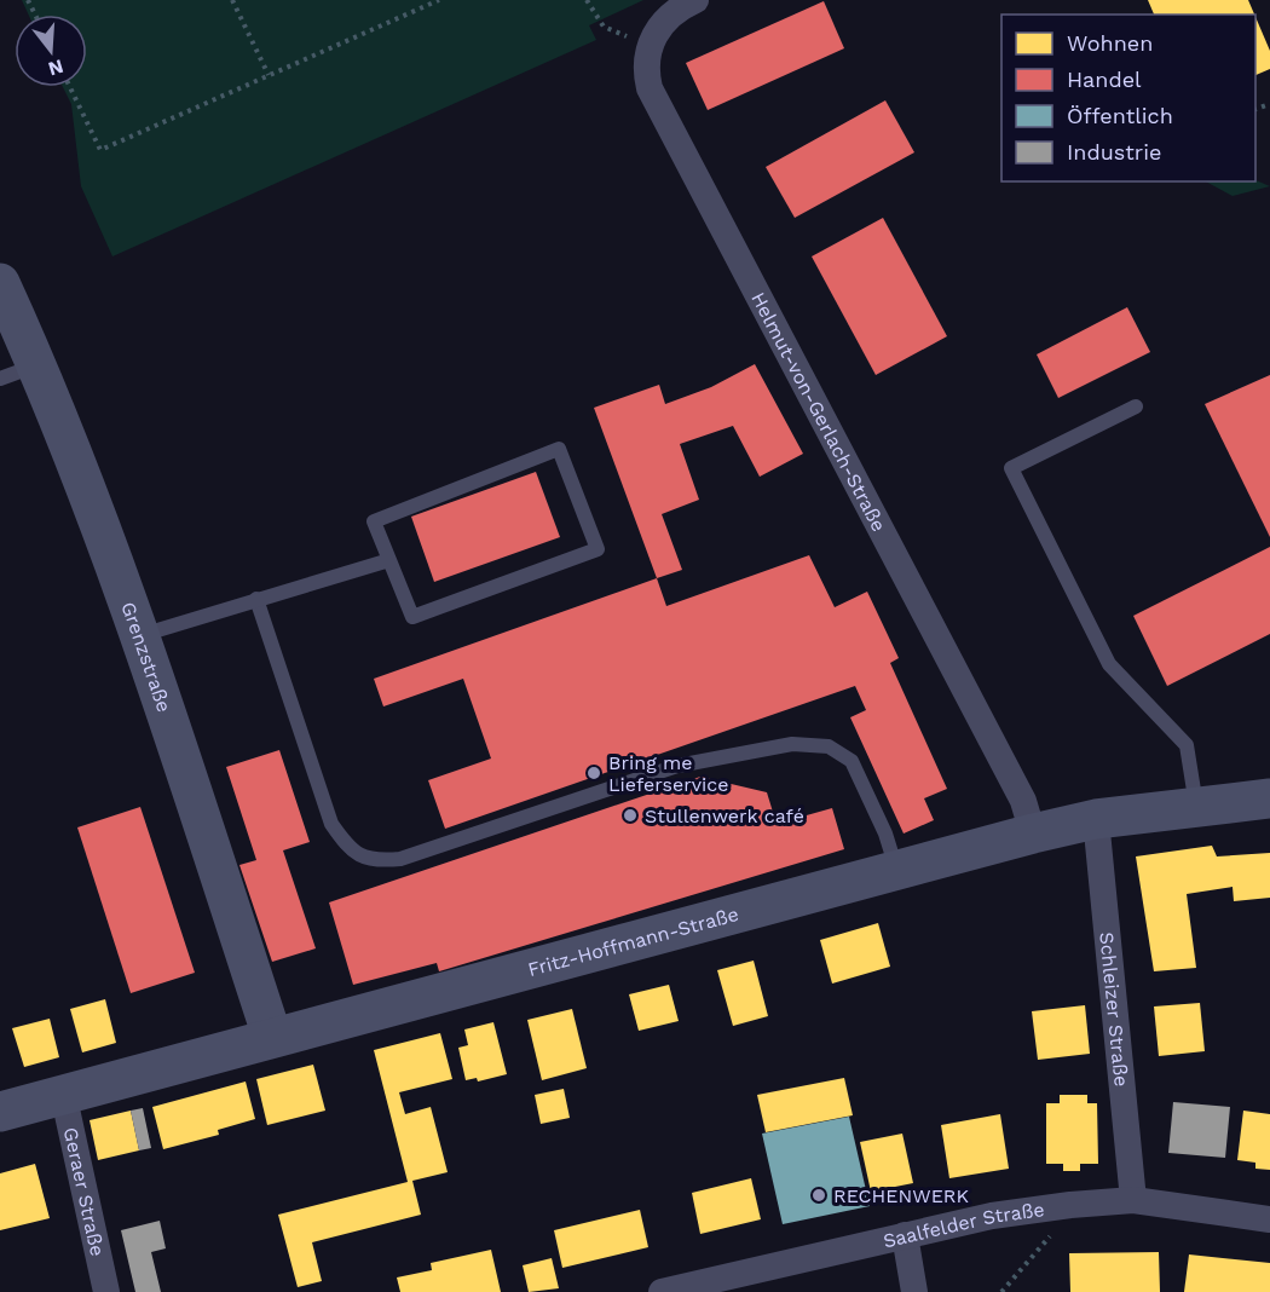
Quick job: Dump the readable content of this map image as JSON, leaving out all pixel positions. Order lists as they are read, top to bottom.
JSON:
{
  "streets": {
    "street": [
      "Helmut-von-Gerlach-Straße",
      "Grenzstraße",
      "Fritz-Hoffmann-Straße",
      "Schleizer Straße",
      "Geraer Straße",
      "Saalfelder Straße"
    ]
  },
  "crossings": [
    ["Helmut-von-Gerlach-Straße", "Fritz-Hoffmann-Straße"],
    ["Grenzstraße", "Fritz-Hoffmann-Straße"],
    ["Fritz-Hoffmann-Straße", "Schleizer Straße"],
    ["Fritz-Hoffmann-Straße", "Geraer Straße"],
    ["Schleizer Straße", "Saalfelder Straße"]
  ],
  "places": ["Bring me Lieferservice", "Stullenwerk café", "RECHENWERK"],
  "legend": [
    "Wohnen",
    "Handel",
    "Öffentlich",
    "Industrie"
  ],
  "north": "bottom"
}
